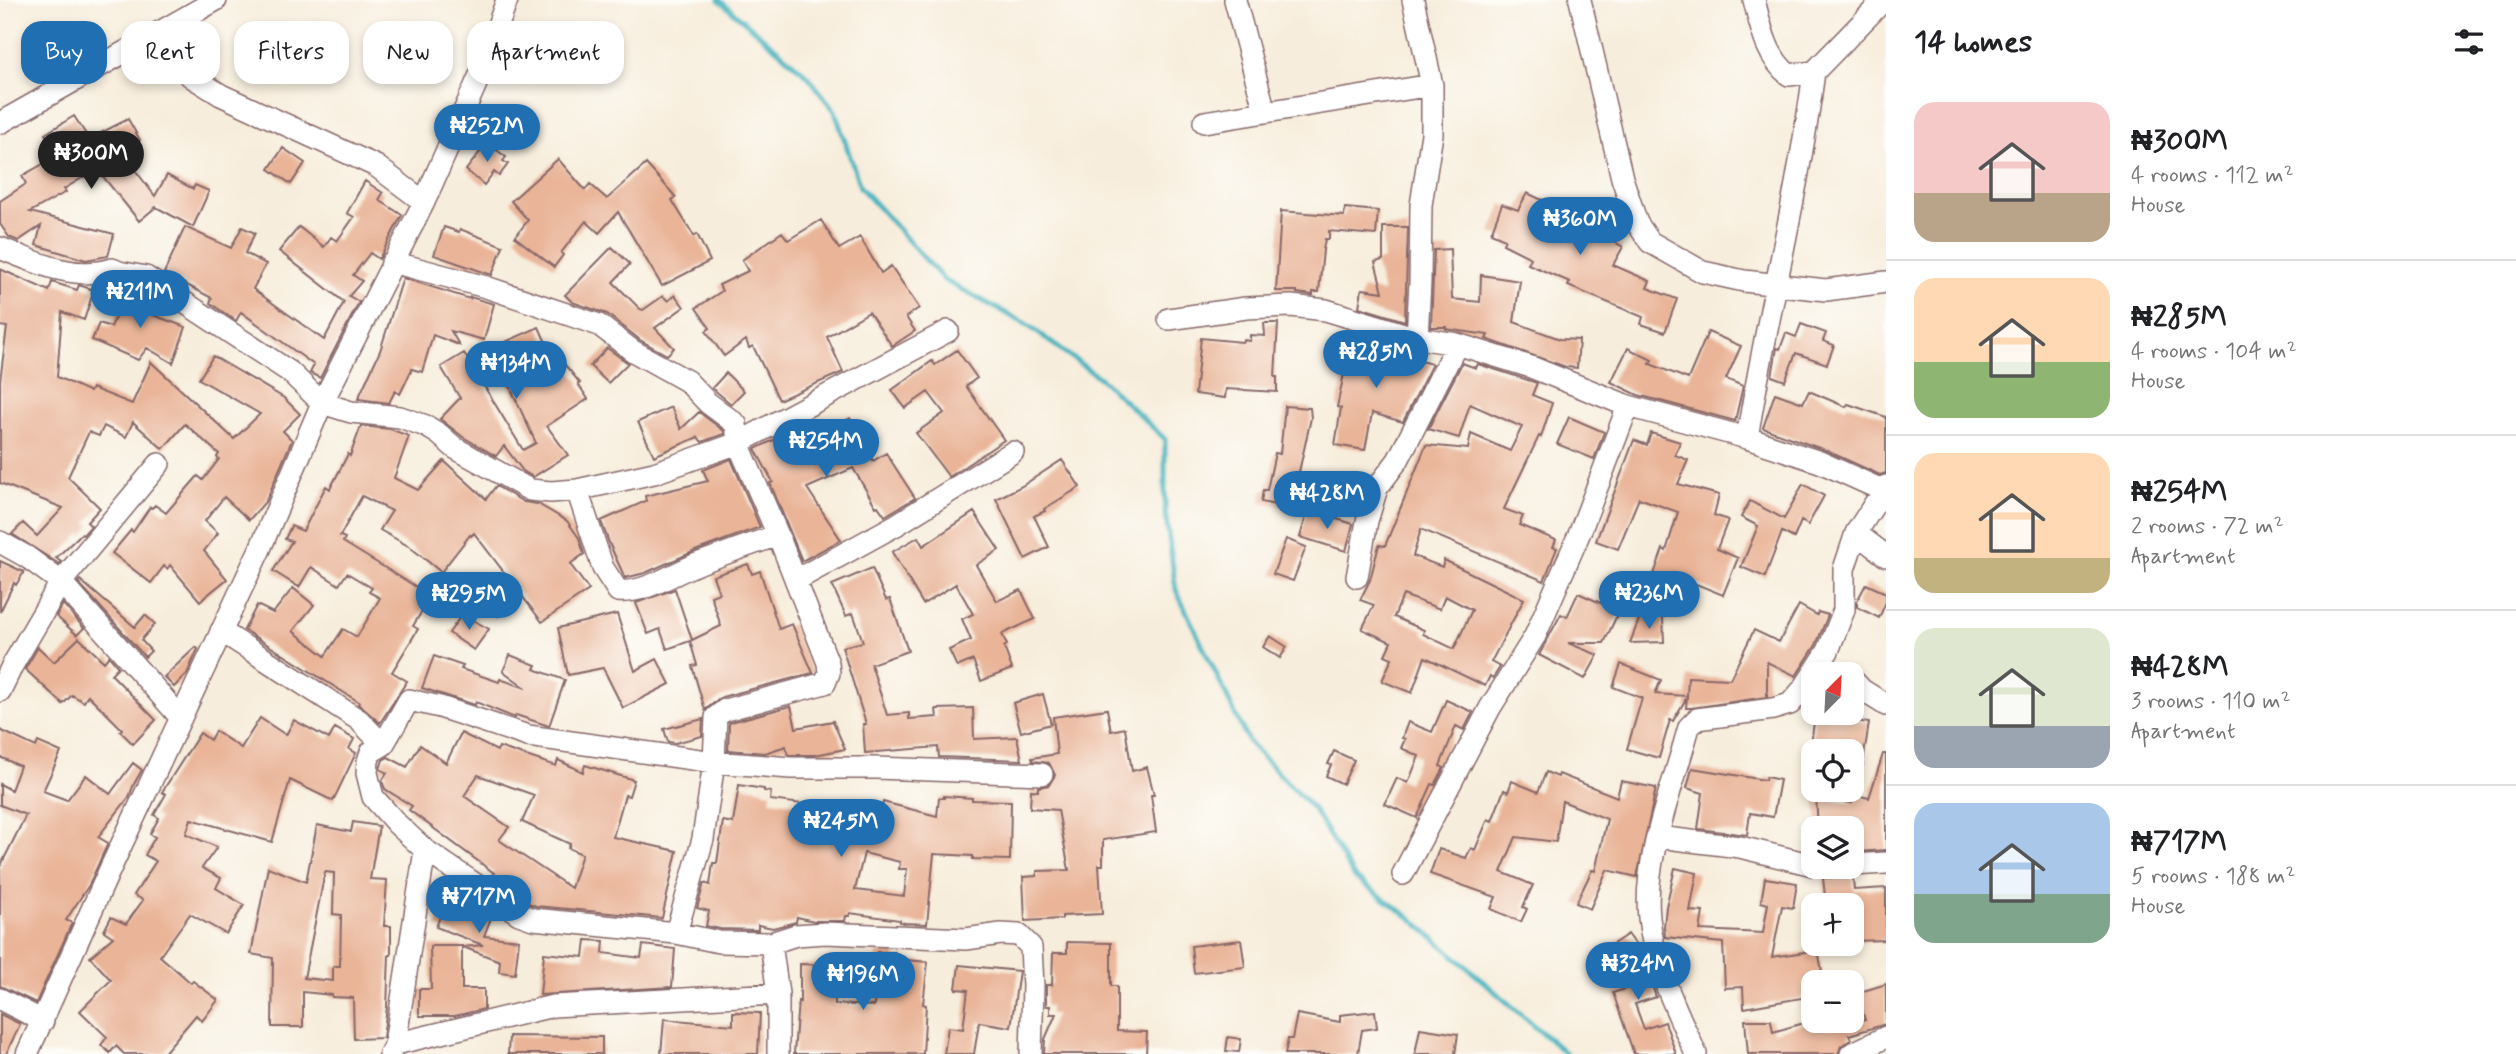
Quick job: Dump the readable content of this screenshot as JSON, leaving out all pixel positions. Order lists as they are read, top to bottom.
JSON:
{
  "north": "top right",
  "page": {
    "heading": "14 homes",
    "chip": [
      "Buy",
      "Rent",
      "Filters",
      "New",
      "Apartment"
    ],
    "list": [
      {
        "name": "₦300M",
        "note": "4 rooms · 112 m² · House"
      },
      {
        "name": "₦285M",
        "note": "4 rooms · 104 m² · House"
      },
      {
        "name": "₦254M",
        "note": "2 rooms · 72 m² · Apartment"
      },
      {
        "name": "₦428M",
        "note": "3 rooms · 110 m² · Apartment"
      },
      {
        "name": "₦717M",
        "note": "5 rooms · 188 m² · House"
      }
    ],
    "price": [
      "₦252M",
      "₦300M",
      "₦360M",
      "₦211M",
      "₦285M",
      "₦134M",
      "₦254M",
      "₦428M",
      "₦236M",
      "₦295M",
      "₦245M",
      "₦717M",
      "₦324M",
      "₦196M"
    ],
    "map_buttons": ["+", "−"]
  }
}
